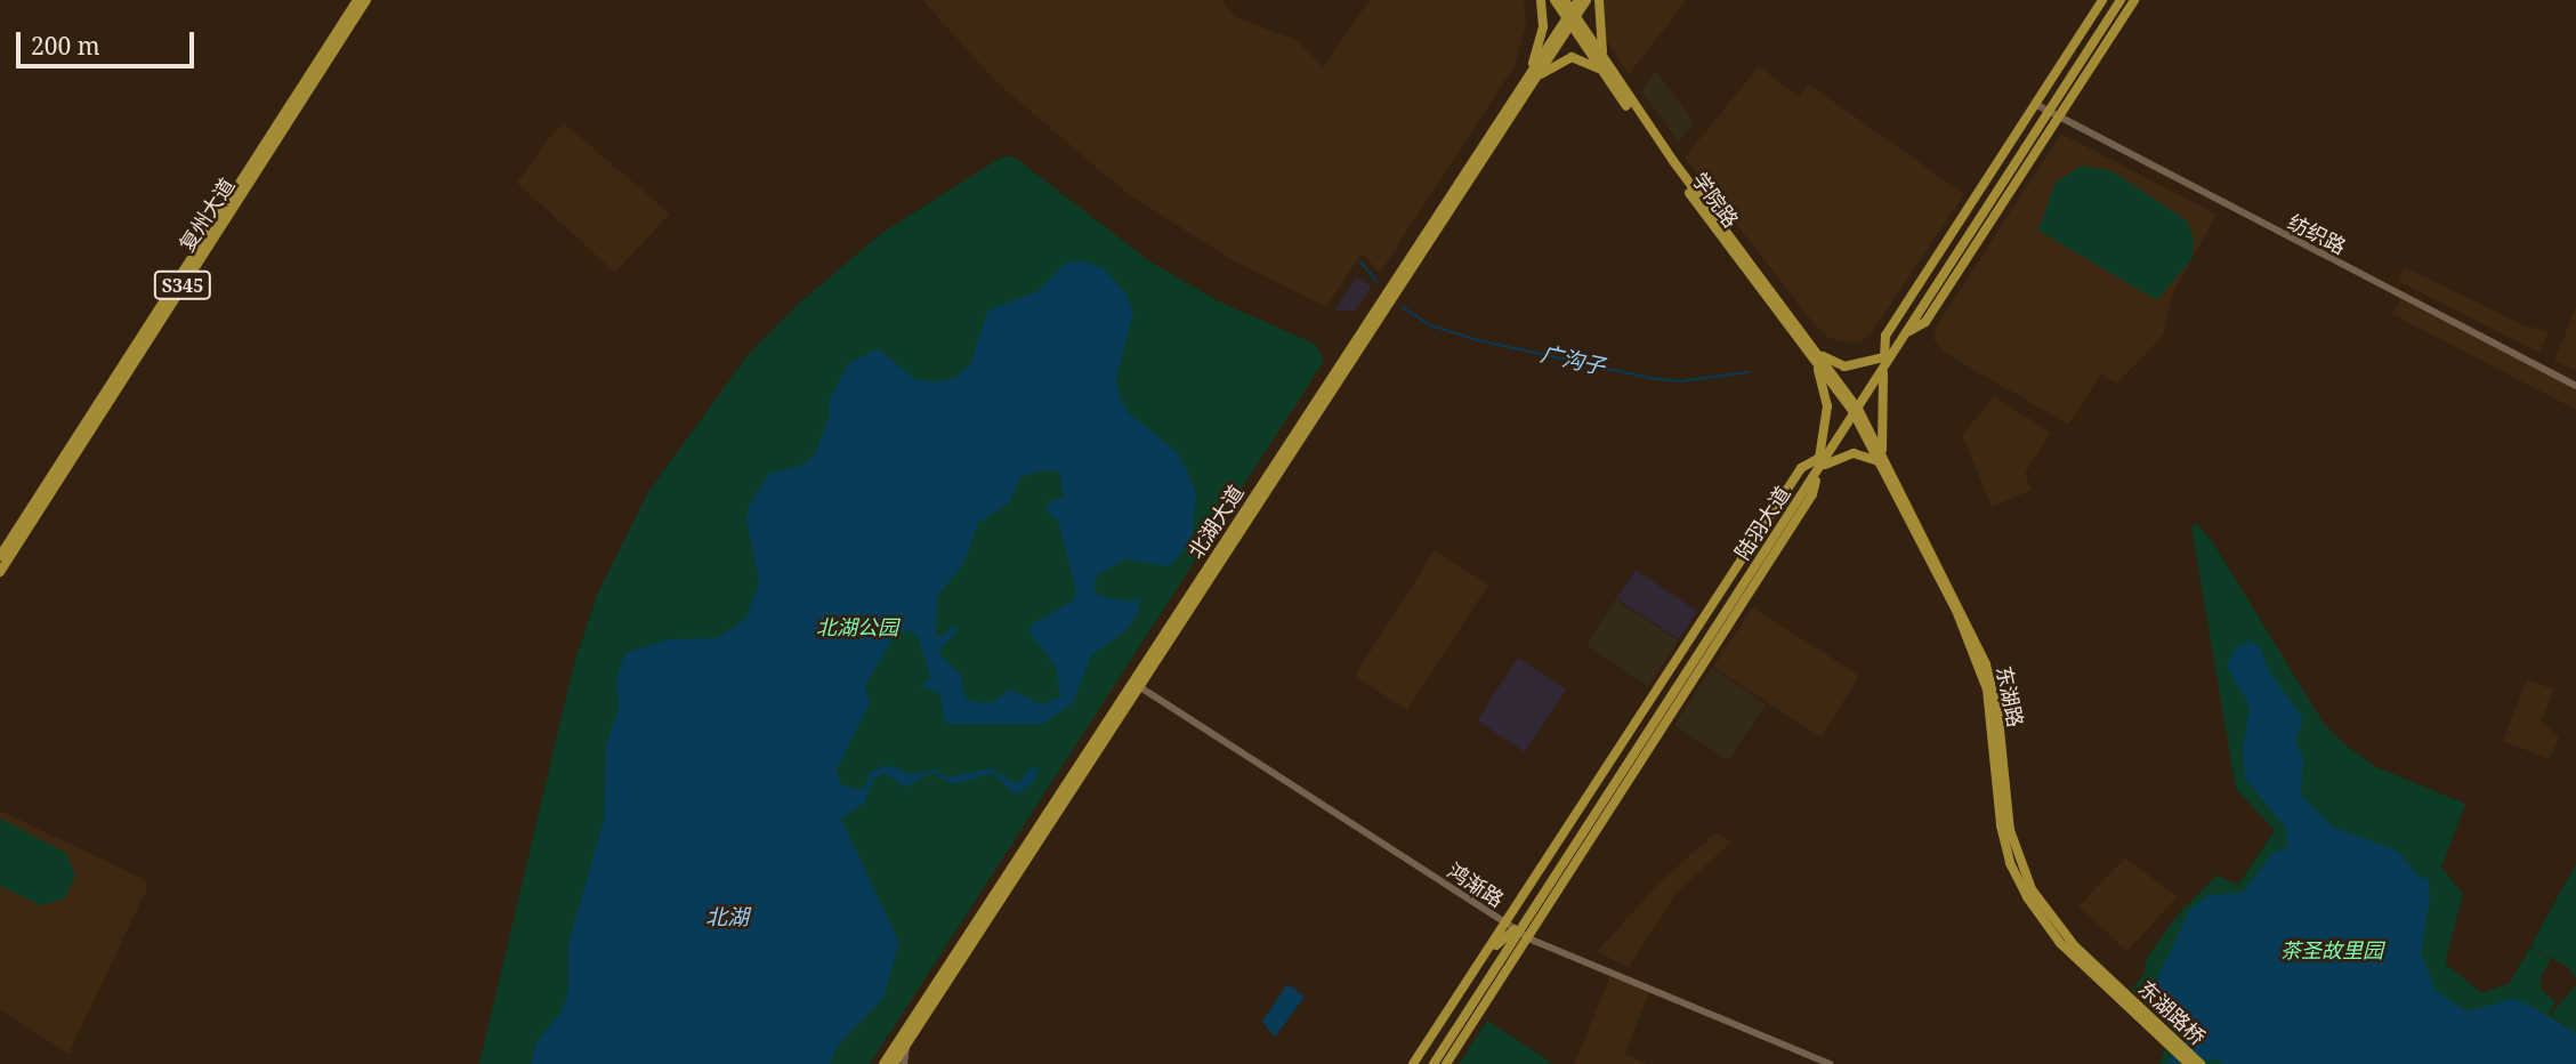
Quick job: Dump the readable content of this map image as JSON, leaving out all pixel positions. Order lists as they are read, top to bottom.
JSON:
{
  "streets": {
    "main road": [
      "学院路",
      "复州大道",
      "S345",
      "北湖大道",
      "东湖路",
      "东湖路桥"
    ],
    "street": ["纺织路", "鸿渐路"]
  },
  "crossings": [
    ["学院路", "北湖大道"],
    ["学院路", "东湖路"],
    ["北湖大道", "鸿渐路"],
    ["东湖路", "东湖路桥"]
  ],
  "water": ["广沟子", "北湖"],
  "parks": ["北湖公园", "茶圣故里园"],
  "scale_bar": "200 m"
}
